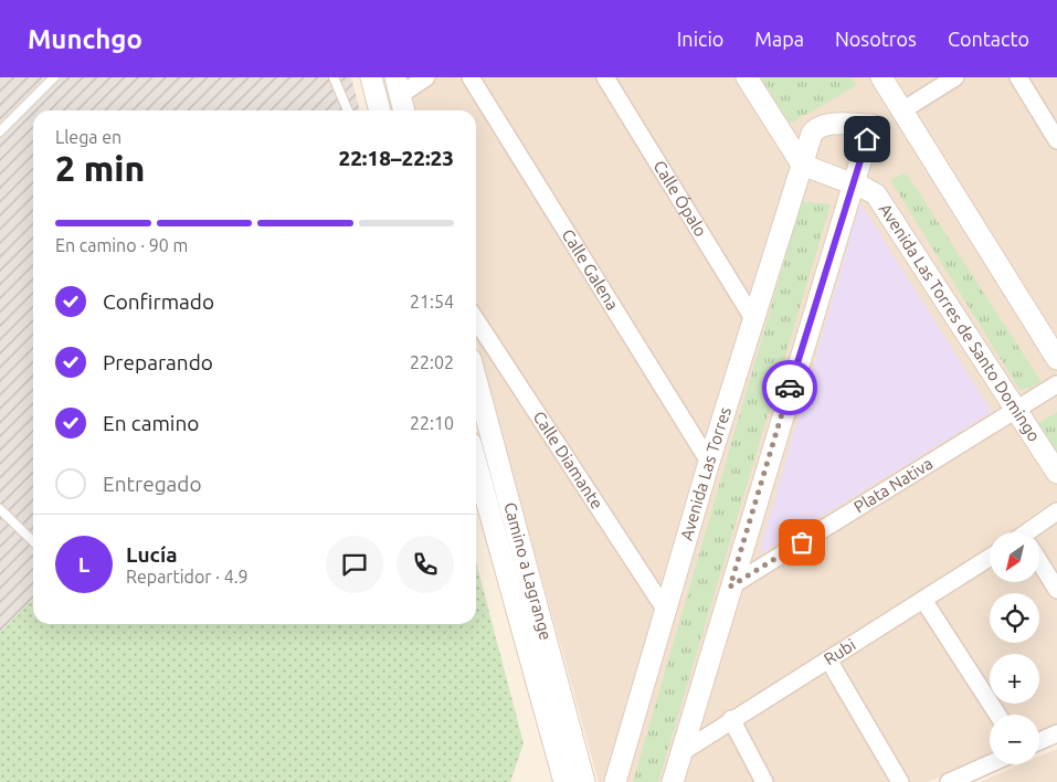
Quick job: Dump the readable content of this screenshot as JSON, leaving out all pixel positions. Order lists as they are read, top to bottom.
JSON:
{
  "streets": {
    "street": [
      "Calle Ópalo",
      "Calle Galena",
      "Avenida Las Torres de Santo Domingo",
      "Calle Diamante",
      "Avenida Las Torres",
      "Plata Nativa",
      "Camino a Lagrange",
      "Rubi"
    ]
  },
  "crossings": [
    ["Calle Ópalo", "Avenida Las Torres"],
    ["Calle Galena", "Avenida Las Torres"],
    ["Avenida Las Torres de Santo Domingo", "Plata Nativa"],
    ["Calle Diamante", "Avenida Las Torres"]
  ],
  "north": "bottom left",
  "page": {
    "header": "Munchgo",
    "nav": [
      "Inicio",
      "Mapa",
      "Nosotros",
      "Contacto"
    ],
    "heading": ["2 min", "Llega en", "22:18–22:23"],
    "panel": ["Lucía", "Repartidor · 4.9"],
    "bar": "En camino · 90 m",
    "list": [
      ["Confirmado", "21:54"],
      ["Preparando", "22:02"],
      ["En camino", "22:10"],
      "Entregado"
    ],
    "map_buttons": ["+", "−"],
    "round": "L"
  }
}
